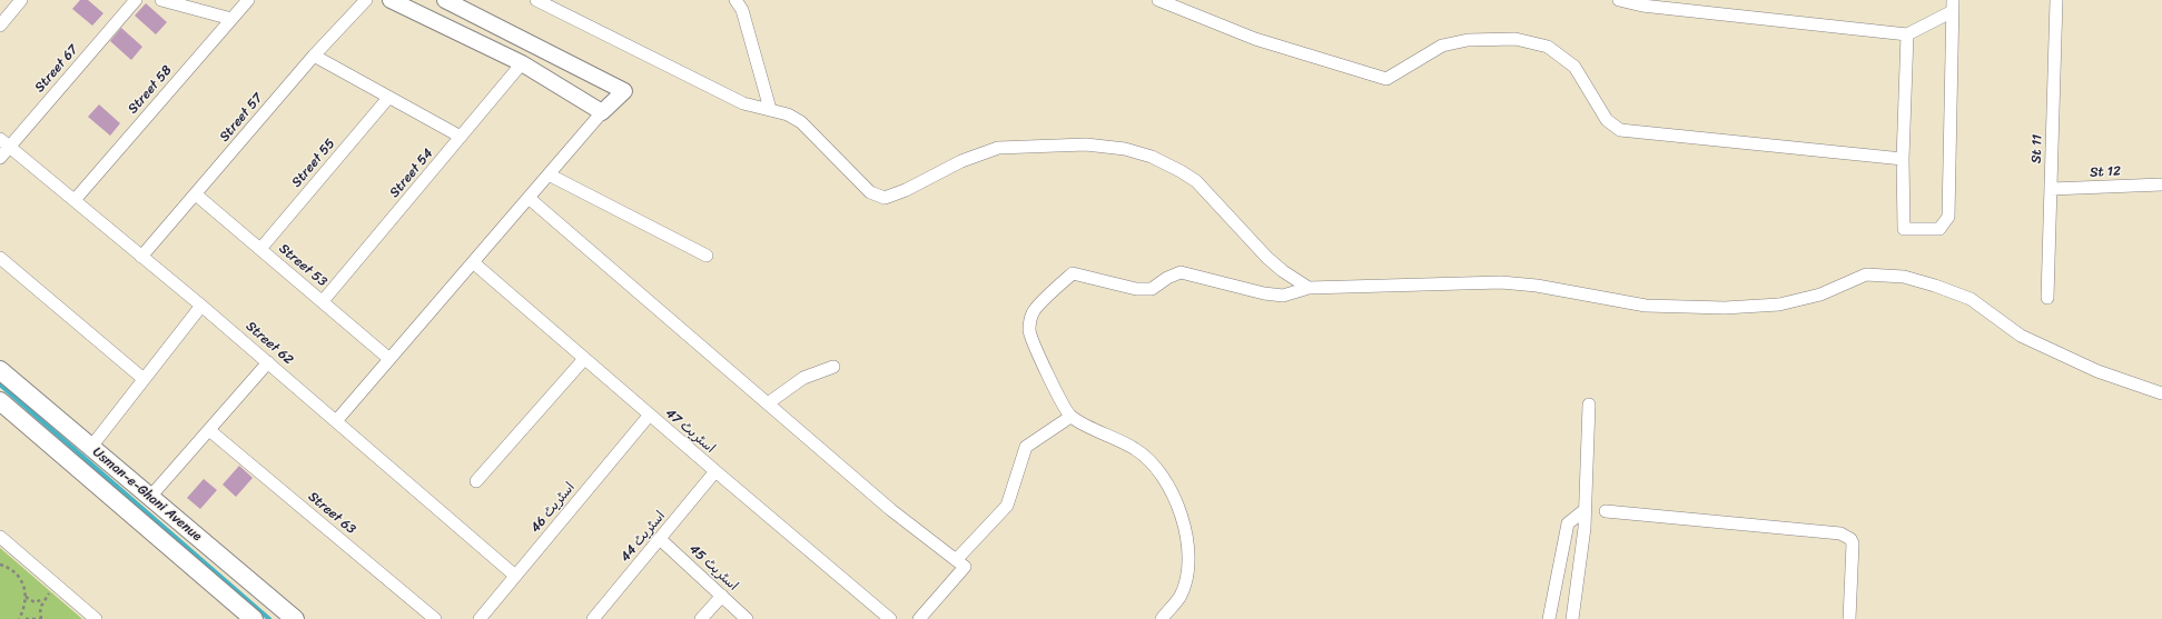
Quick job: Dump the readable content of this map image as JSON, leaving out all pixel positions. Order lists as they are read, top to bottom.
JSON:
{
  "streets": {
    "main road": ["Usman-e-Ghani Avenue"],
    "street": [
      "Street 67",
      "Street 58",
      "Street 57",
      "St 11",
      "Street 55",
      "St 12",
      "Street 54",
      "Street 53",
      "Street 62",
      "اسٹریٹ 47",
      "اسٹریٹ 46",
      "Street 63",
      "اسٹریٹ 44",
      "اسٹریٹ 45"
    ]
  },
  "crossings": [
    ["Street 67", "Street 62"],
    ["Street 58", "Street 62"],
    ["Street 57", "Street 53"],
    ["Street 57", "Street 62"],
    ["St 11", "St 12"],
    ["Street 55", "Street 53"],
    ["Street 54", "Street 53"],
    ["Street 62", "اسٹریٹ 46"],
    ["اسٹریٹ 47", "اسٹریٹ 46"],
    ["اسٹریٹ 47", "اسٹریٹ 44"],
    ["اسٹریٹ 44", "اسٹریٹ 45"]
  ]
}
